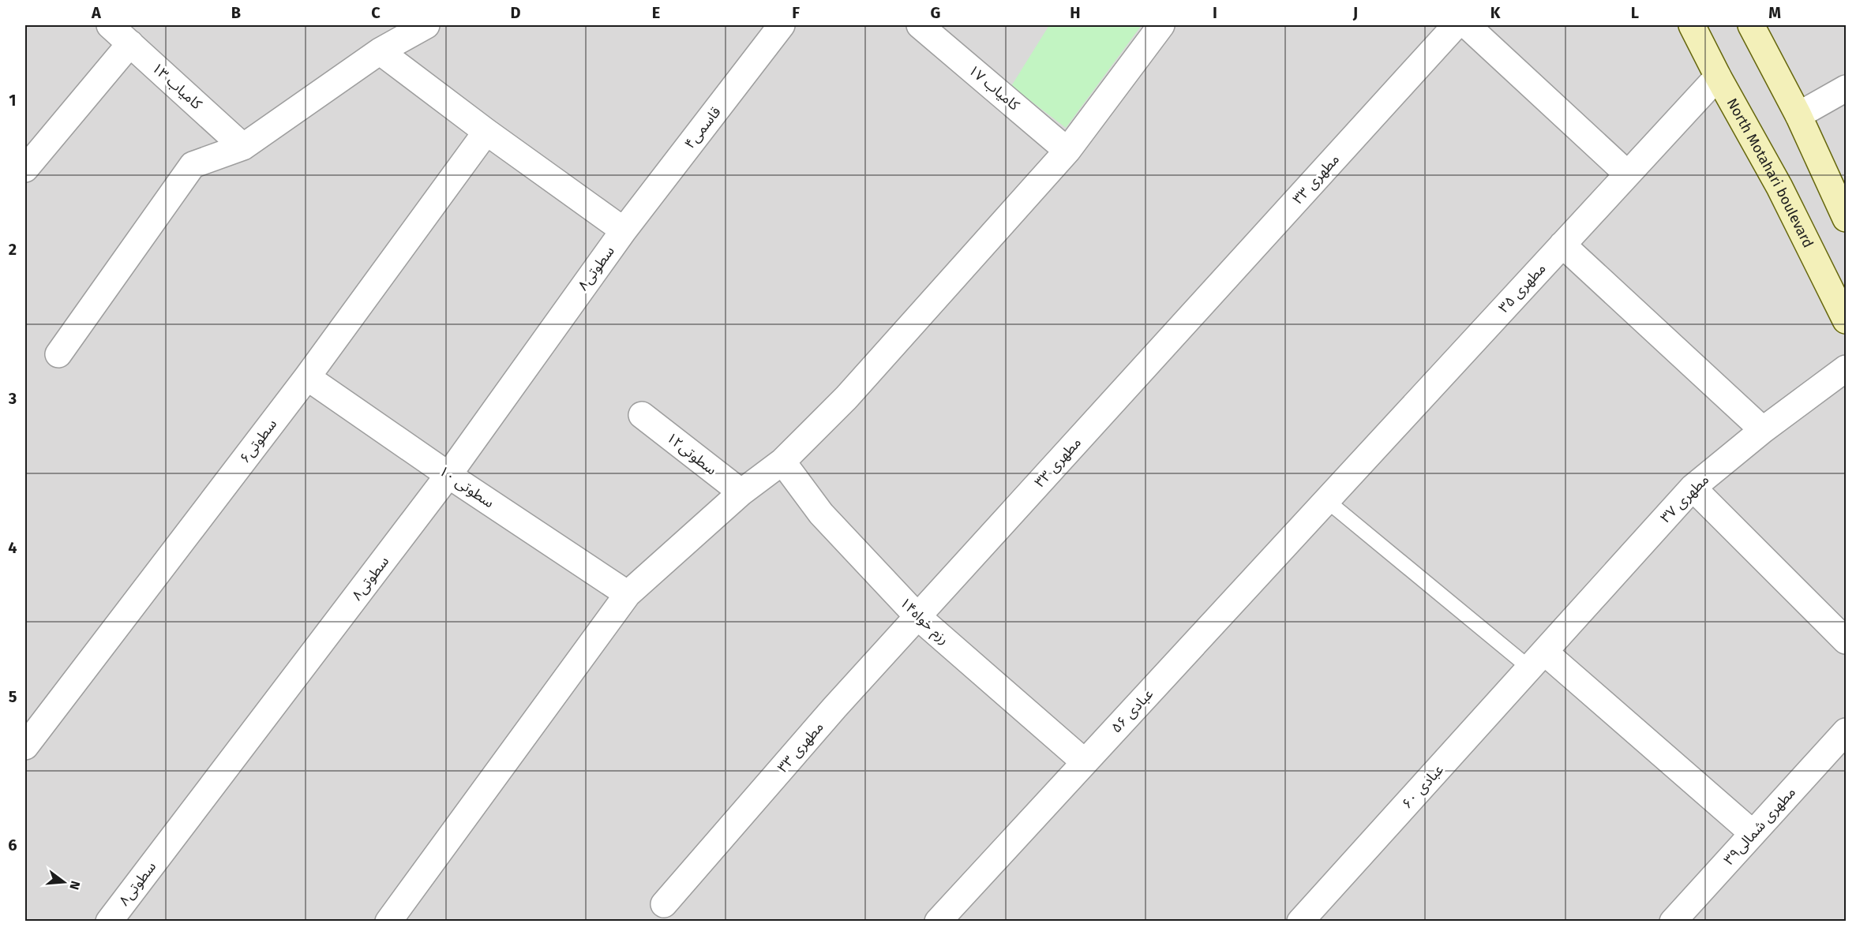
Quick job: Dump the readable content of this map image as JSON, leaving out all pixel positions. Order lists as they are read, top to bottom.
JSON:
{
  "streets": {
    "main road": ["North Motahari boulevard"],
    "street": [
      "کامیاب ۱۳",
      "کامیاب ۱۷",
      "قاسمی۴",
      "مطهری ۳۳",
      "سطوتی۸",
      "مطهری ۳۵",
      "سطوتی۶",
      "سطوتی۱۲",
      "سطوتی ۱۰",
      "مطهری ۳۷",
      "رزم خواه۱۴",
      "عبادی ۵۶",
      "عبادی ۶۰",
      "مطهری شمالی۳۹"
    ]
  },
  "crossings": [
    ["قاسمی۴", "سطوتی۸"],
    ["North Motahari boulevard", "مطهری ۳۵"],
    ["مطهری ۳۳", "رزم خواه۱۴"],
    ["سطوتی۸", "سطوتی ۱۰"],
    ["مطهری ۳۵", "عبادی ۵۶"],
    ["سطوتی۶", "سطوتی ۱۰"],
    ["مطهری ۳۷", "عبادی ۶۰"],
    ["رزم خواه۱۴", "عبادی ۵۶"]
  ],
  "north": "right",
  "grid": {
    "columns": [
      "A",
      "B",
      "C",
      "D",
      "E",
      "F",
      "G",
      "H",
      "I",
      "J",
      "K",
      "L",
      "M"
    ],
    "rows": [
      "1",
      "2",
      "3",
      "4",
      "5",
      "6"
    ]
  }
}
